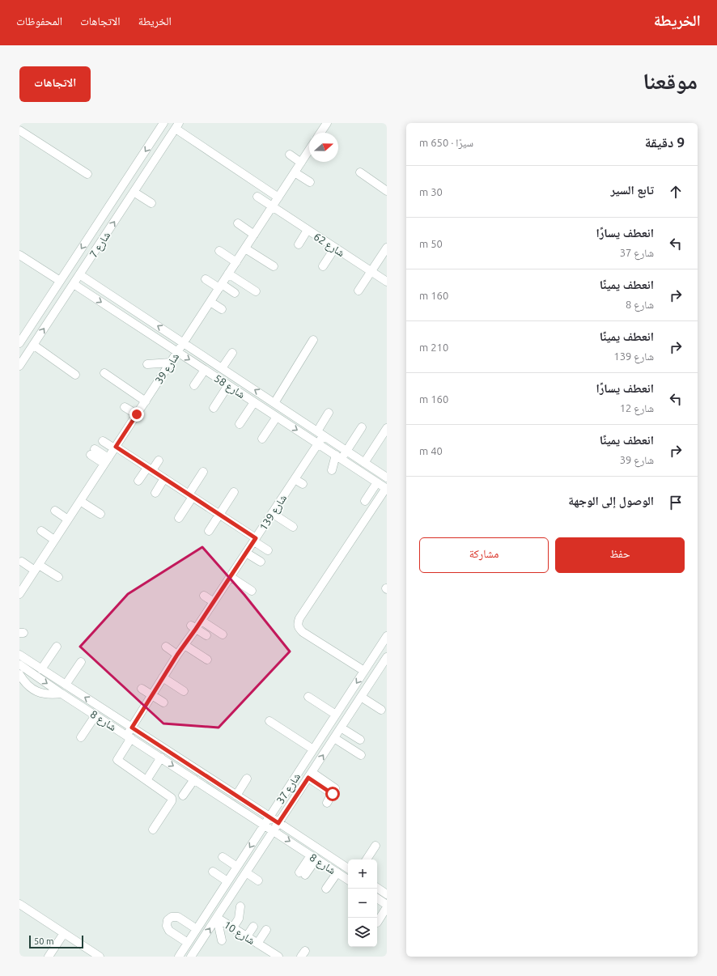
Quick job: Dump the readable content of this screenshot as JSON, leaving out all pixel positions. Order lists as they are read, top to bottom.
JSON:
{
  "streets": {
    "street": [
      "شارع 7",
      "شارع 62",
      "شارع 39",
      "شارع 58",
      "شارع 139",
      "شارع 8",
      "شارع 37",
      "شارع 10"
    ]
  },
  "crossings": [
    ["شارع 7", "شارع 58"],
    ["شارع 62", "شارع 39"],
    ["شارع 39", "شارع 58"],
    ["شارع 58", "شارع 139"],
    ["شارع 139", "شارع 8"],
    ["شارع 8", "شارع 37"],
    ["شارع 37", "شارع 10"]
  ],
  "scale_bar": "50 m",
  "north": "right",
  "page": {
    "header": "الخريطة",
    "nav": ["الخريطة", "الاتجاهات", "المحفوظات"],
    "title": "موقعنا",
    "buttons": [
      "الاتجاهات",
      ["حفظ", "مشاركة"]
    ],
    "heading": ["9 دقيقة", "سيرًا · 650 m"],
    "list": [
      ["تابع السير", "30 m"],
      ["انعطف يسارًا", "شارع 37", "50 m"],
      ["انعطف يمينًا", "شارع 8", "160 m"],
      ["انعطف يمينًا", "شارع 139", "210 m"],
      ["انعطف يسارًا", "شارع 12", "160 m"],
      ["انعطف يمينًا", "شارع 39", "40 m"],
      "الوصول إلى الوجهة"
    ],
    "map_buttons": ["+", "−"],
    "scale": "50 m"
  }
}
